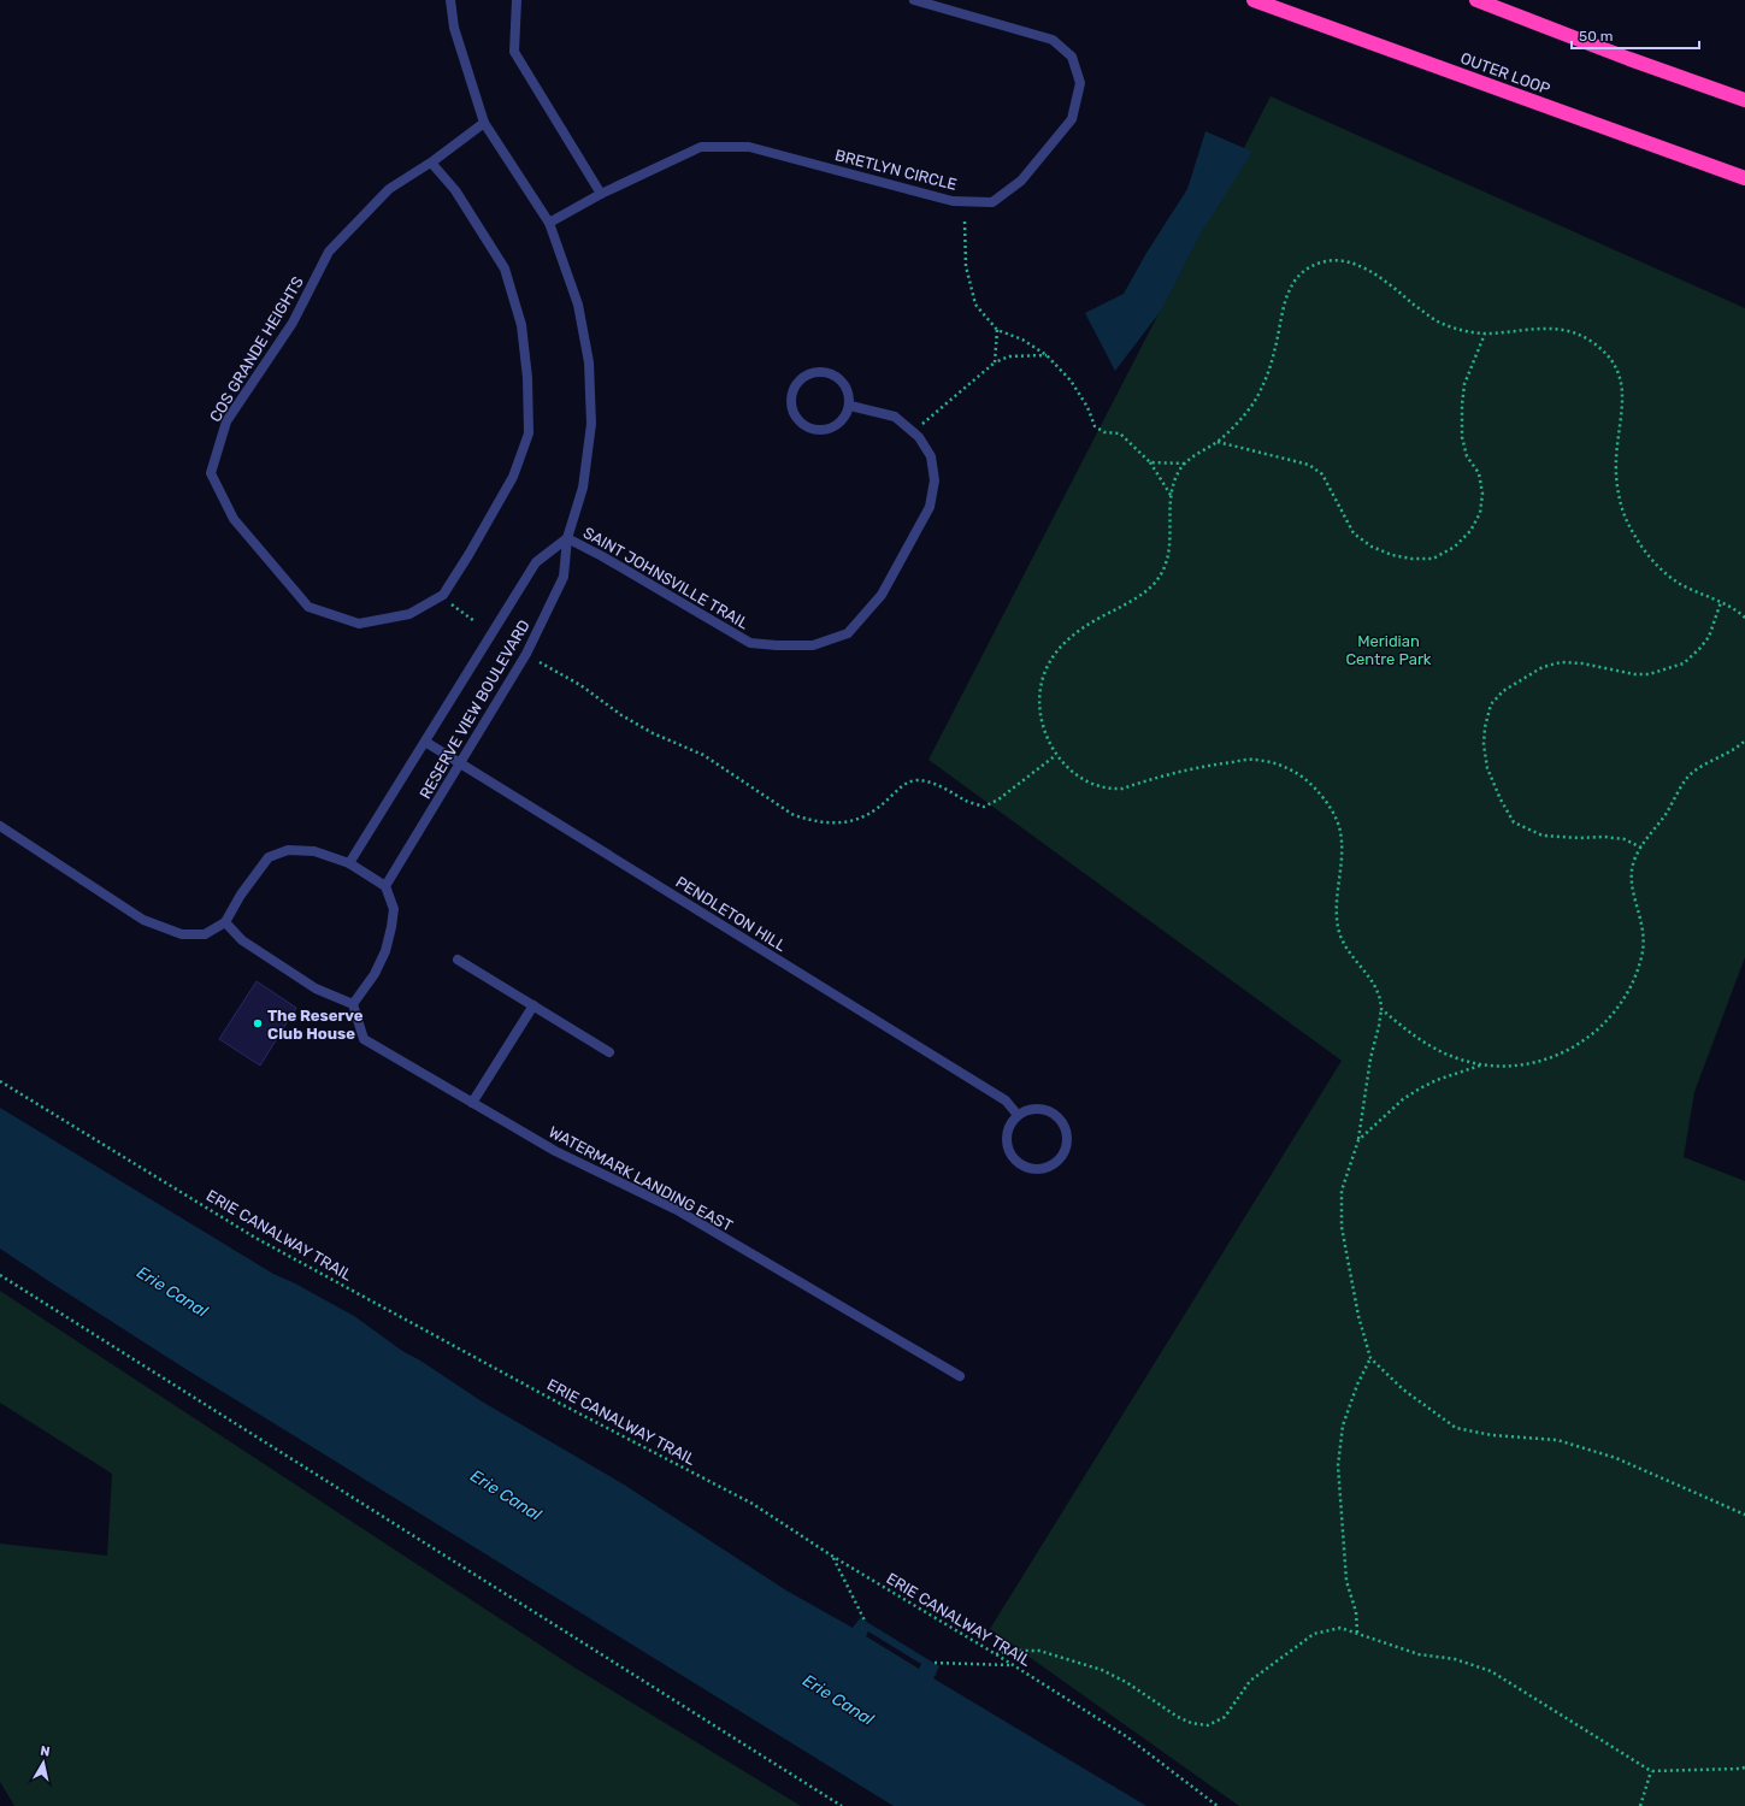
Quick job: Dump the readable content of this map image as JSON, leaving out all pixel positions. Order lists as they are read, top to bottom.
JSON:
{
  "streets": {
    "highway": ["OUTER LOOP"],
    "street": [
      "BRETLYN CIRCLE",
      "COS GRANDE HEIGHTS",
      "SAINT JOHNSVILLE TRAIL",
      "RESERVE VIEW BOULEVARD",
      "PENDLETON HILL",
      "WATERMARK LANDING EAST"
    ],
    "path": ["ERIE CANALWAY TRAIL"]
  },
  "crossings": [
    ["BRETLYN CIRCLE", "RESERVE VIEW BOULEVARD"],
    ["COS GRANDE HEIGHTS", "RESERVE VIEW BOULEVARD"],
    ["SAINT JOHNSVILLE TRAIL", "RESERVE VIEW BOULEVARD"],
    ["RESERVE VIEW BOULEVARD", "PENDLETON HILL"],
    ["RESERVE VIEW BOULEVARD", "WATERMARK LANDING EAST"]
  ],
  "water": ["Erie Canal"],
  "parks": ["Meridian Centre Park"],
  "places": ["The Reserve Club House"],
  "scale_bar": "50 m",
  "north": "top"
}
